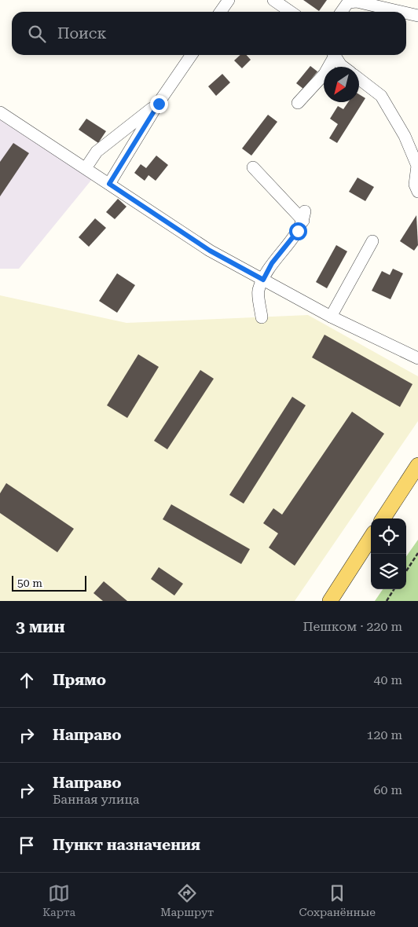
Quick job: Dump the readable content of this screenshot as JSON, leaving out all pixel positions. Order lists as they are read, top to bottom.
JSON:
{
  "scale_bar": "50 m",
  "north": "bottom left",
  "page": {
    "search": "Поиск",
    "scale": "50 m",
    "heading": ["3 мин", "Пешком · 220 m"],
    "list": [
      ["Прямо", "40 m"],
      ["Направо", "120 m"],
      ["Направо", "Банная улица", "60 m"],
      "Пункт назначения"
    ],
    "nav": ["Карта", "Маршрут", "Сохранённые"]
  }
}
